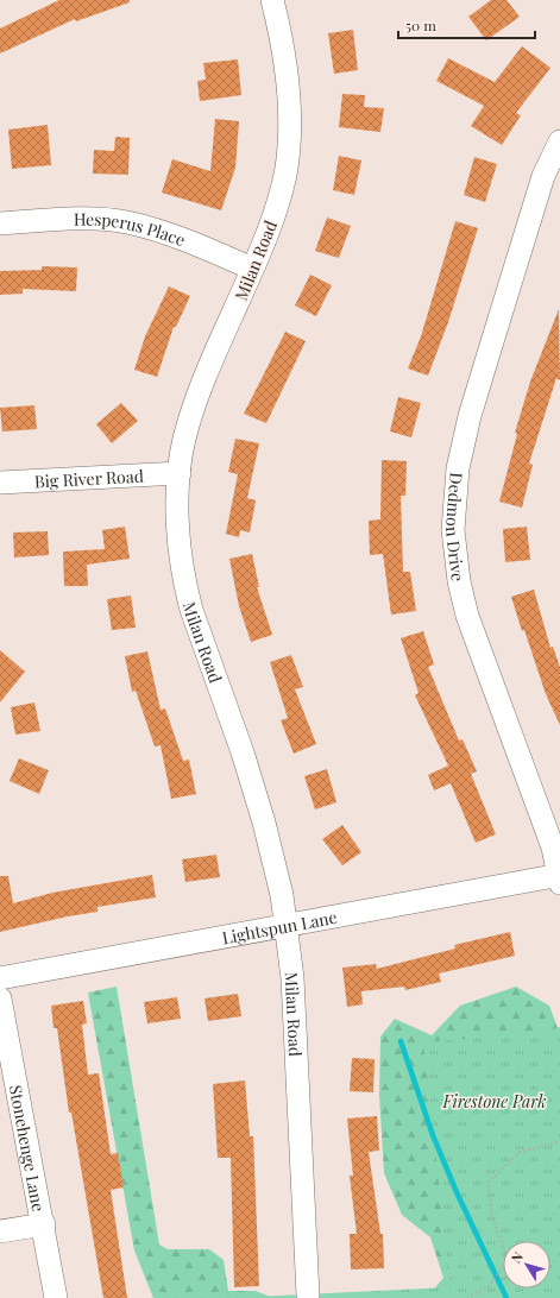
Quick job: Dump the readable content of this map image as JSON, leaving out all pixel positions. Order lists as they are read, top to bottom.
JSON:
{
  "streets": {
    "street": [
      "Hesperus Place",
      "Milan Road",
      "Big River Road",
      "Dedmon Drive",
      "Lightspun Lane",
      "Stonehenge Lane"
    ]
  },
  "crossings": [
    ["Hesperus Place", "Milan Road"],
    ["Milan Road", "Big River Road"],
    ["Milan Road", "Lightspun Lane"],
    ["Dedmon Drive", "Lightspun Lane"]
  ],
  "parks": ["Firestone Park"],
  "scale_bar": "50 m",
  "north": "top left"
}
